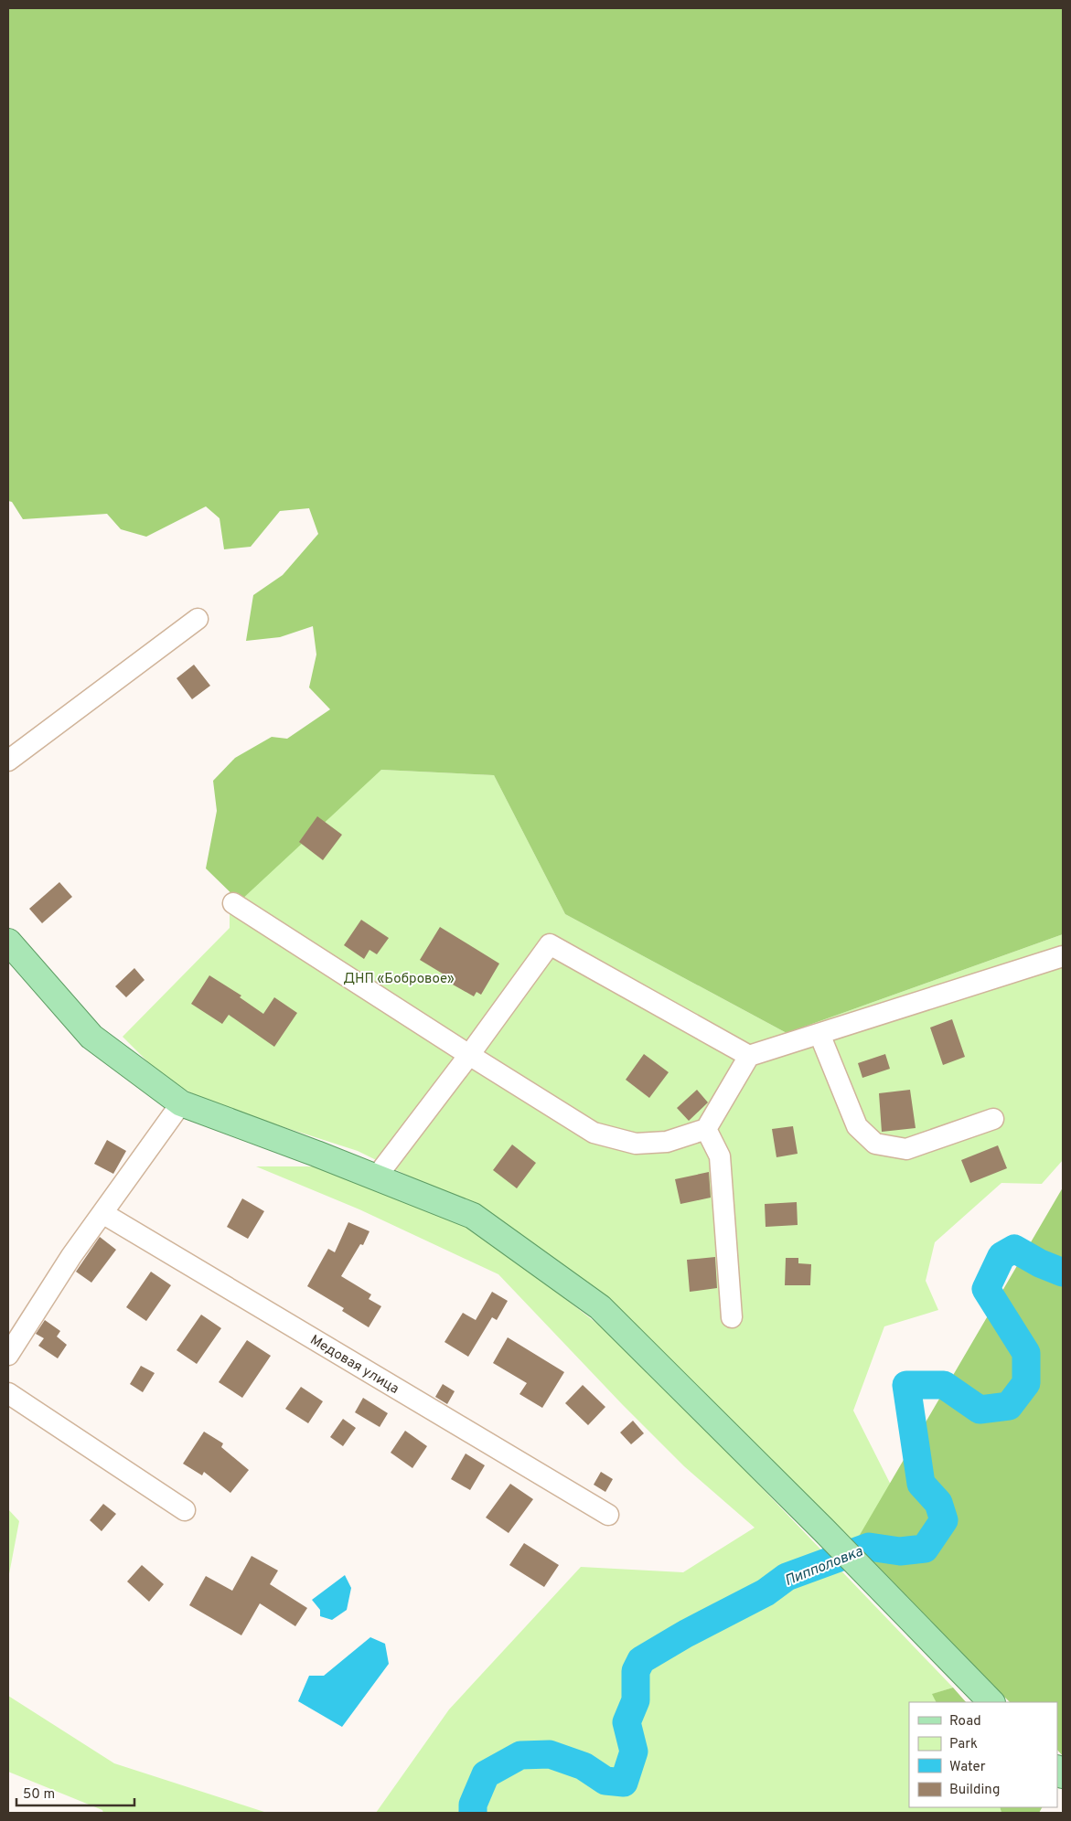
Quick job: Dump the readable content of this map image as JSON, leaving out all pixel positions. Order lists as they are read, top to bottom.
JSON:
{
  "streets": {
    "street": ["Медовая улица"]
  },
  "water": ["Пипполовка"],
  "parks": ["ДНП «Бобровое»"],
  "legend": [
    "Road",
    "Park",
    "Water",
    "Building"
  ],
  "scale_bar": "50 m"
}
